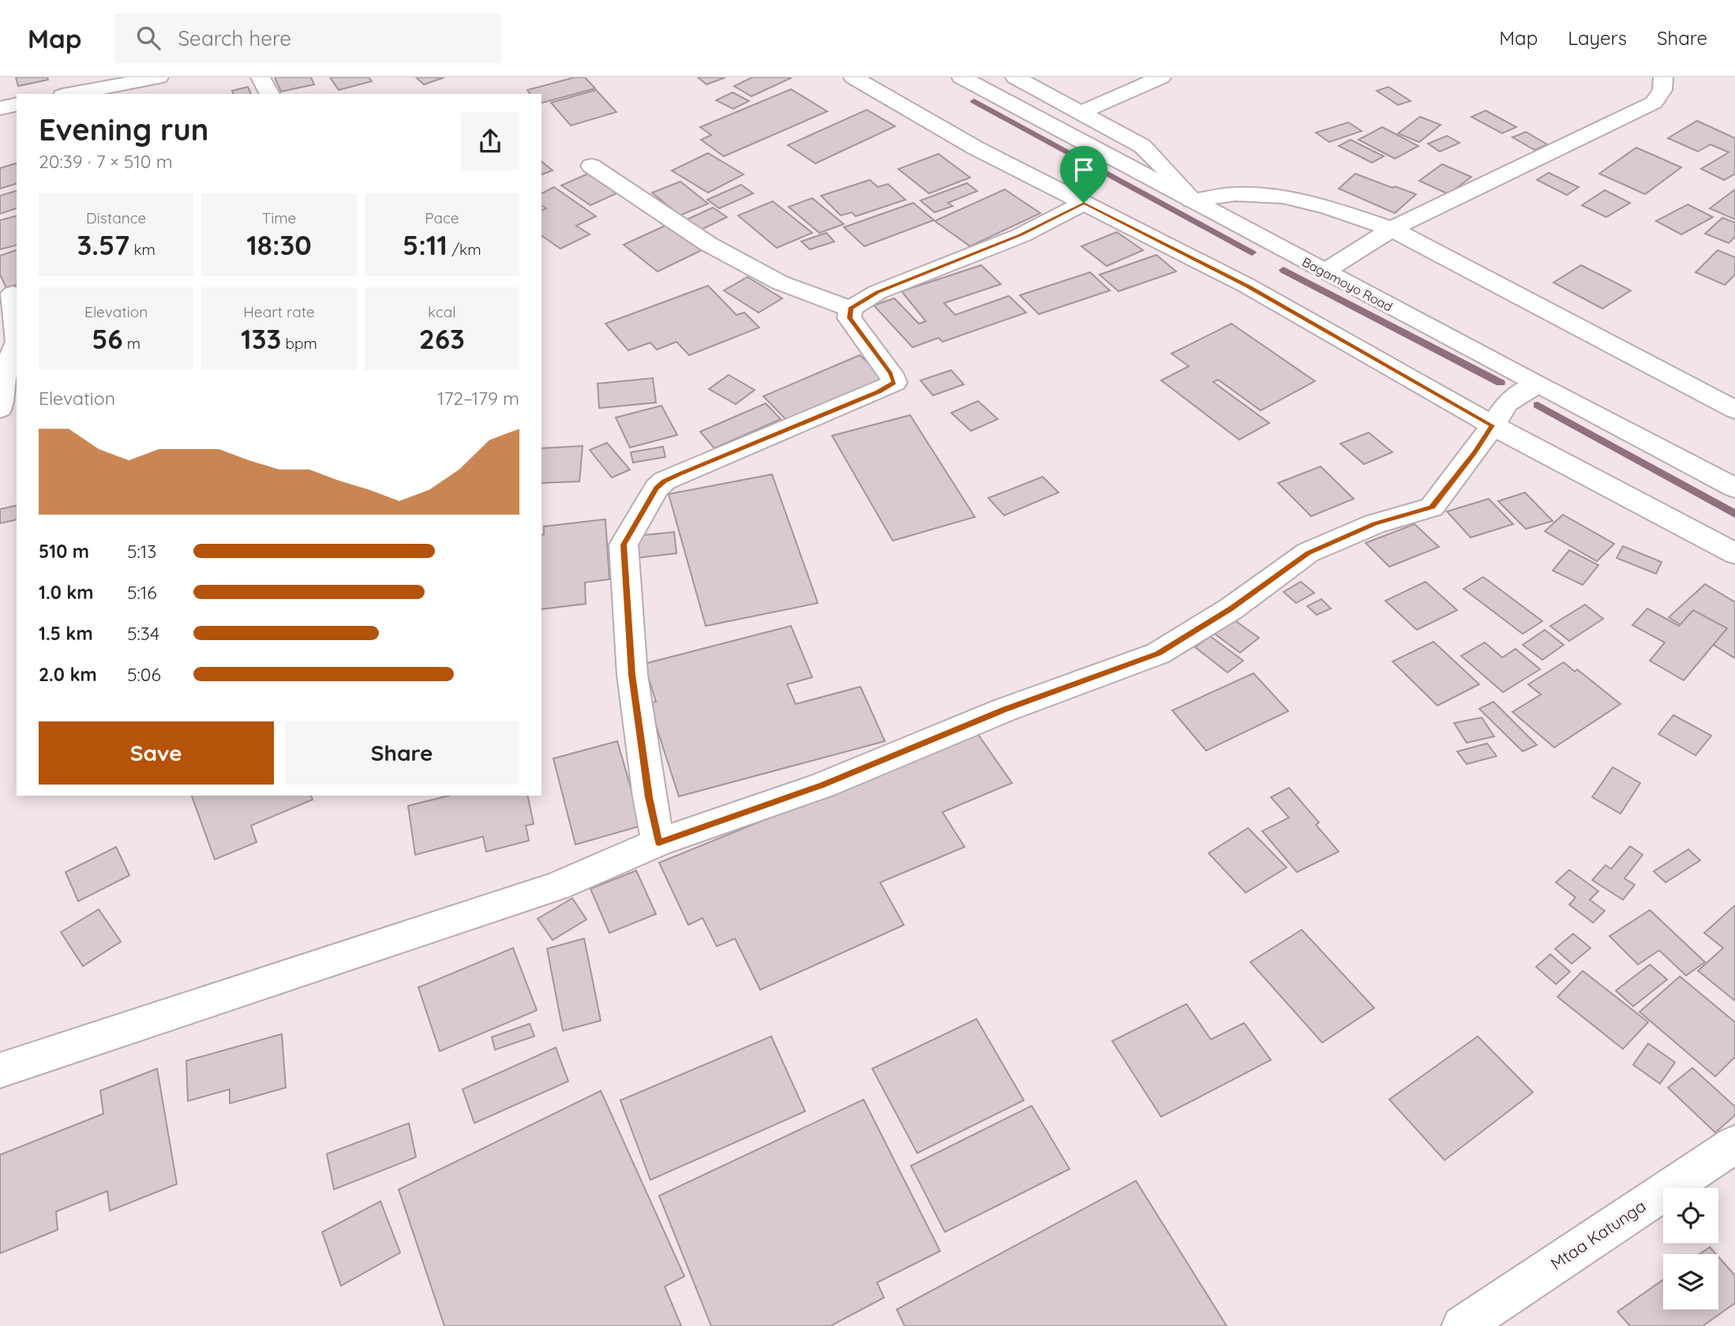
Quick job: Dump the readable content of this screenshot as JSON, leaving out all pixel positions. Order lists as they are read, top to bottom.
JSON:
{
  "streets": {
    "main road": ["Bagamoyo Road", "Mtaa Katunga"]
  },
  "page": {
    "header": "Map",
    "search": "Search here",
    "nav": ["Map", "Layers", "Share"],
    "heading": ["Evening run", "20:39 · 7 × 510 m"],
    "stats": [
      ["Distance", "3.57 km"],
      ["Time", "18:30"],
      ["Pace", "5:11 /km"],
      ["Elevation", "56 m"],
      ["Heart rate", "133 bpm"],
      ["kcal", "263"]
    ],
    "chart": ["Elevation", "172–179 m"],
    "list": [
      {
        "name": "510 m",
        "note": "5:13"
      },
      {
        "name": "1.0 km",
        "note": "5:16"
      },
      {
        "name": "1.5 km",
        "note": "5:34"
      },
      {
        "name": "2.0 km",
        "note": "5:06"
      }
    ],
    "buttons": ["Save", "Share"]
  }
}
